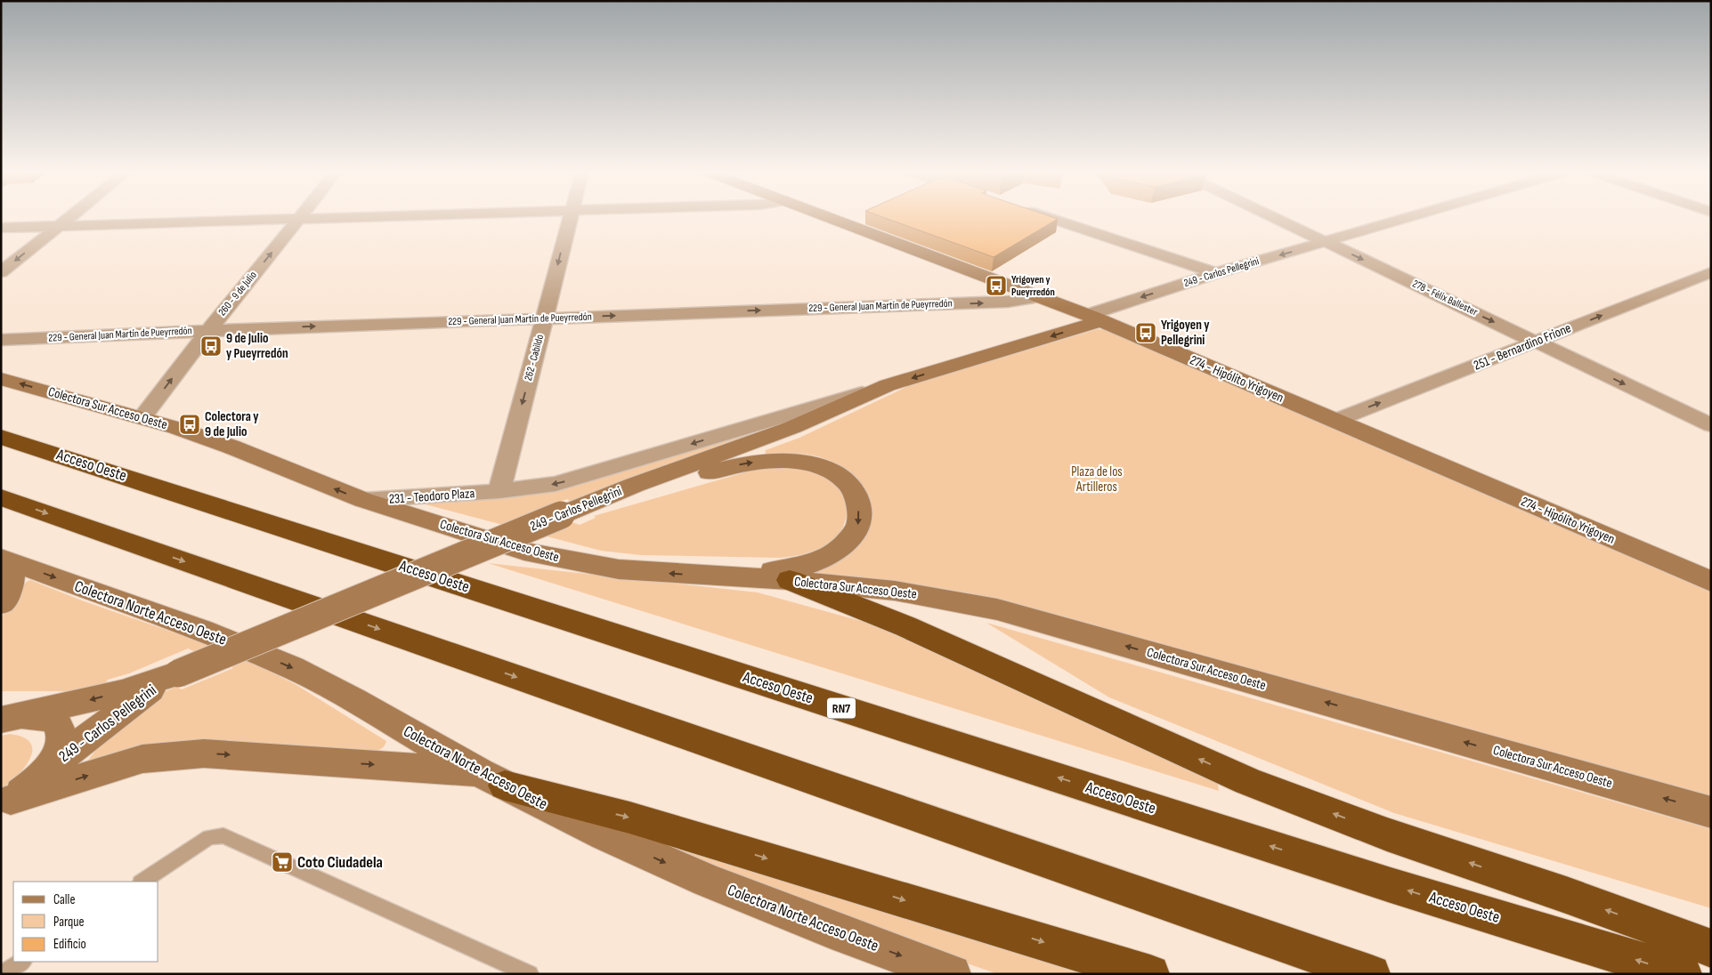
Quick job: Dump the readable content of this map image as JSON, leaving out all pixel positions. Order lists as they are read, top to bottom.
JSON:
{
  "streets": {
    "highway": ["Acceso Oeste", "RN7"],
    "street": [
      "249 - Carlos Pellegrini",
      "260 - 9 de Julio",
      "278 - Félix Ballester",
      "229 - General Juan Martín de Pueyrredón",
      "251 - Bernardino Frione",
      "262 - Cabildo",
      "274 - Hipólito Yrigoyen",
      "Colectora Sur Acceso Oeste",
      "231 - Teodoro Plaza",
      "Colectora Norte Acceso Oeste"
    ]
  },
  "crossings": [
    ["249 - Carlos Pellegrini", "278 - Félix Ballester"],
    ["249 - Carlos Pellegrini", "262 - Cabildo"],
    ["249 - Carlos Pellegrini", "274 - Hipólito Yrigoyen"],
    ["249 - Carlos Pellegrini", "231 - Teodoro Plaza"],
    ["260 - 9 de Julio", "229 - General Juan Martín de Pueyrredón"],
    ["260 - 9 de Julio", "Colectora Sur Acceso Oeste"],
    ["278 - Félix Ballester", "251 - Bernardino Frione"],
    ["229 - General Juan Martín de Pueyrredón", "262 - Cabildo"],
    ["229 - General Juan Martín de Pueyrredón", "274 - Hipólito Yrigoyen"],
    ["251 - Bernardino Frione", "274 - Hipólito Yrigoyen"],
    ["262 - Cabildo", "231 - Teodoro Plaza"],
    ["Colectora Sur Acceso Oeste", "231 - Teodoro Plaza"]
  ],
  "one_way": [
    "278 - Félix Ballester",
    "229 - General Juan Martín de Pueyrredón",
    "251 - Bernardino Frione",
    "262 - Cabildo",
    "Colectora Sur Acceso Oeste",
    "Colectora Norte Acceso Oeste"
  ],
  "parks": ["Plaza de los Artilleros"],
  "places": {
    "bus stop": [
      "Yrigoyen y Pueyrredón",
      "Yrigoyen y Pellegrini",
      "9 de Julio y Pueyrredón",
      "Colectora y 9 de Julio"
    ],
    "supermarket": ["Coto Ciudadela"]
  },
  "legend": ["Calle", "Parque", "Edificio"]
}
